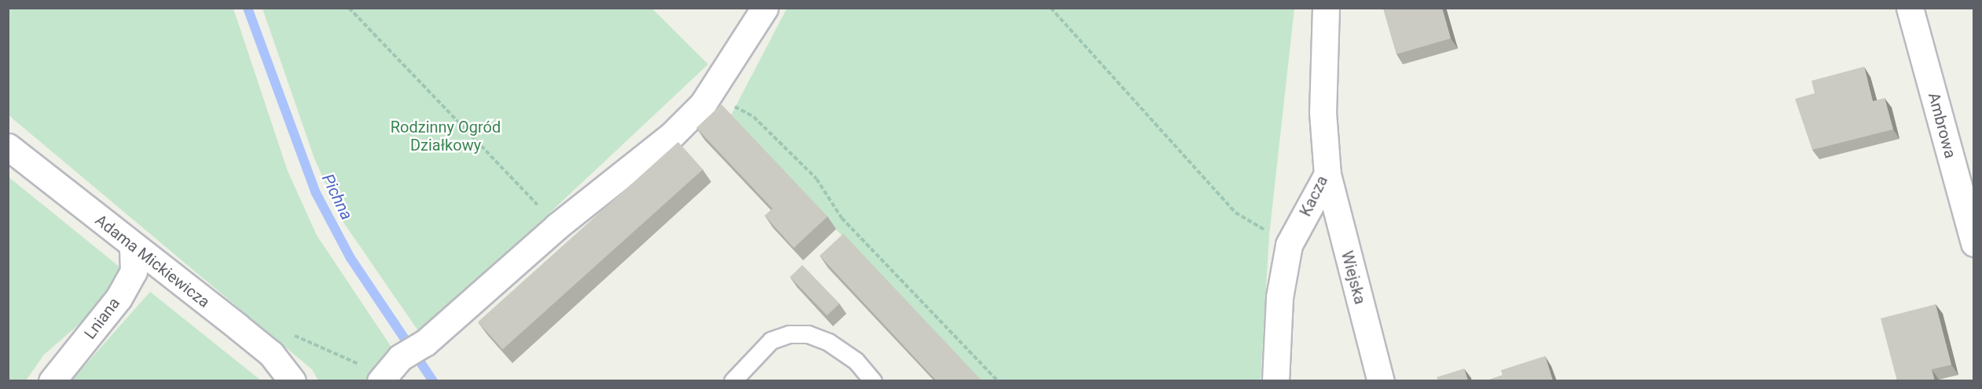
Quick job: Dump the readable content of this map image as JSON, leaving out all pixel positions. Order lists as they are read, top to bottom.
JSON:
{
  "streets": {
    "street": [
      "Ambrowa",
      "Kacza",
      "Adama Mickiewicza",
      "Wiejska",
      "Lniana"
    ]
  },
  "crossings": [
    ["Kacza", "Wiejska"],
    ["Adama Mickiewicza", "Lniana"]
  ],
  "water": ["Pichna"],
  "parks": ["Rodzinny Ogród Działkowy"]
}
